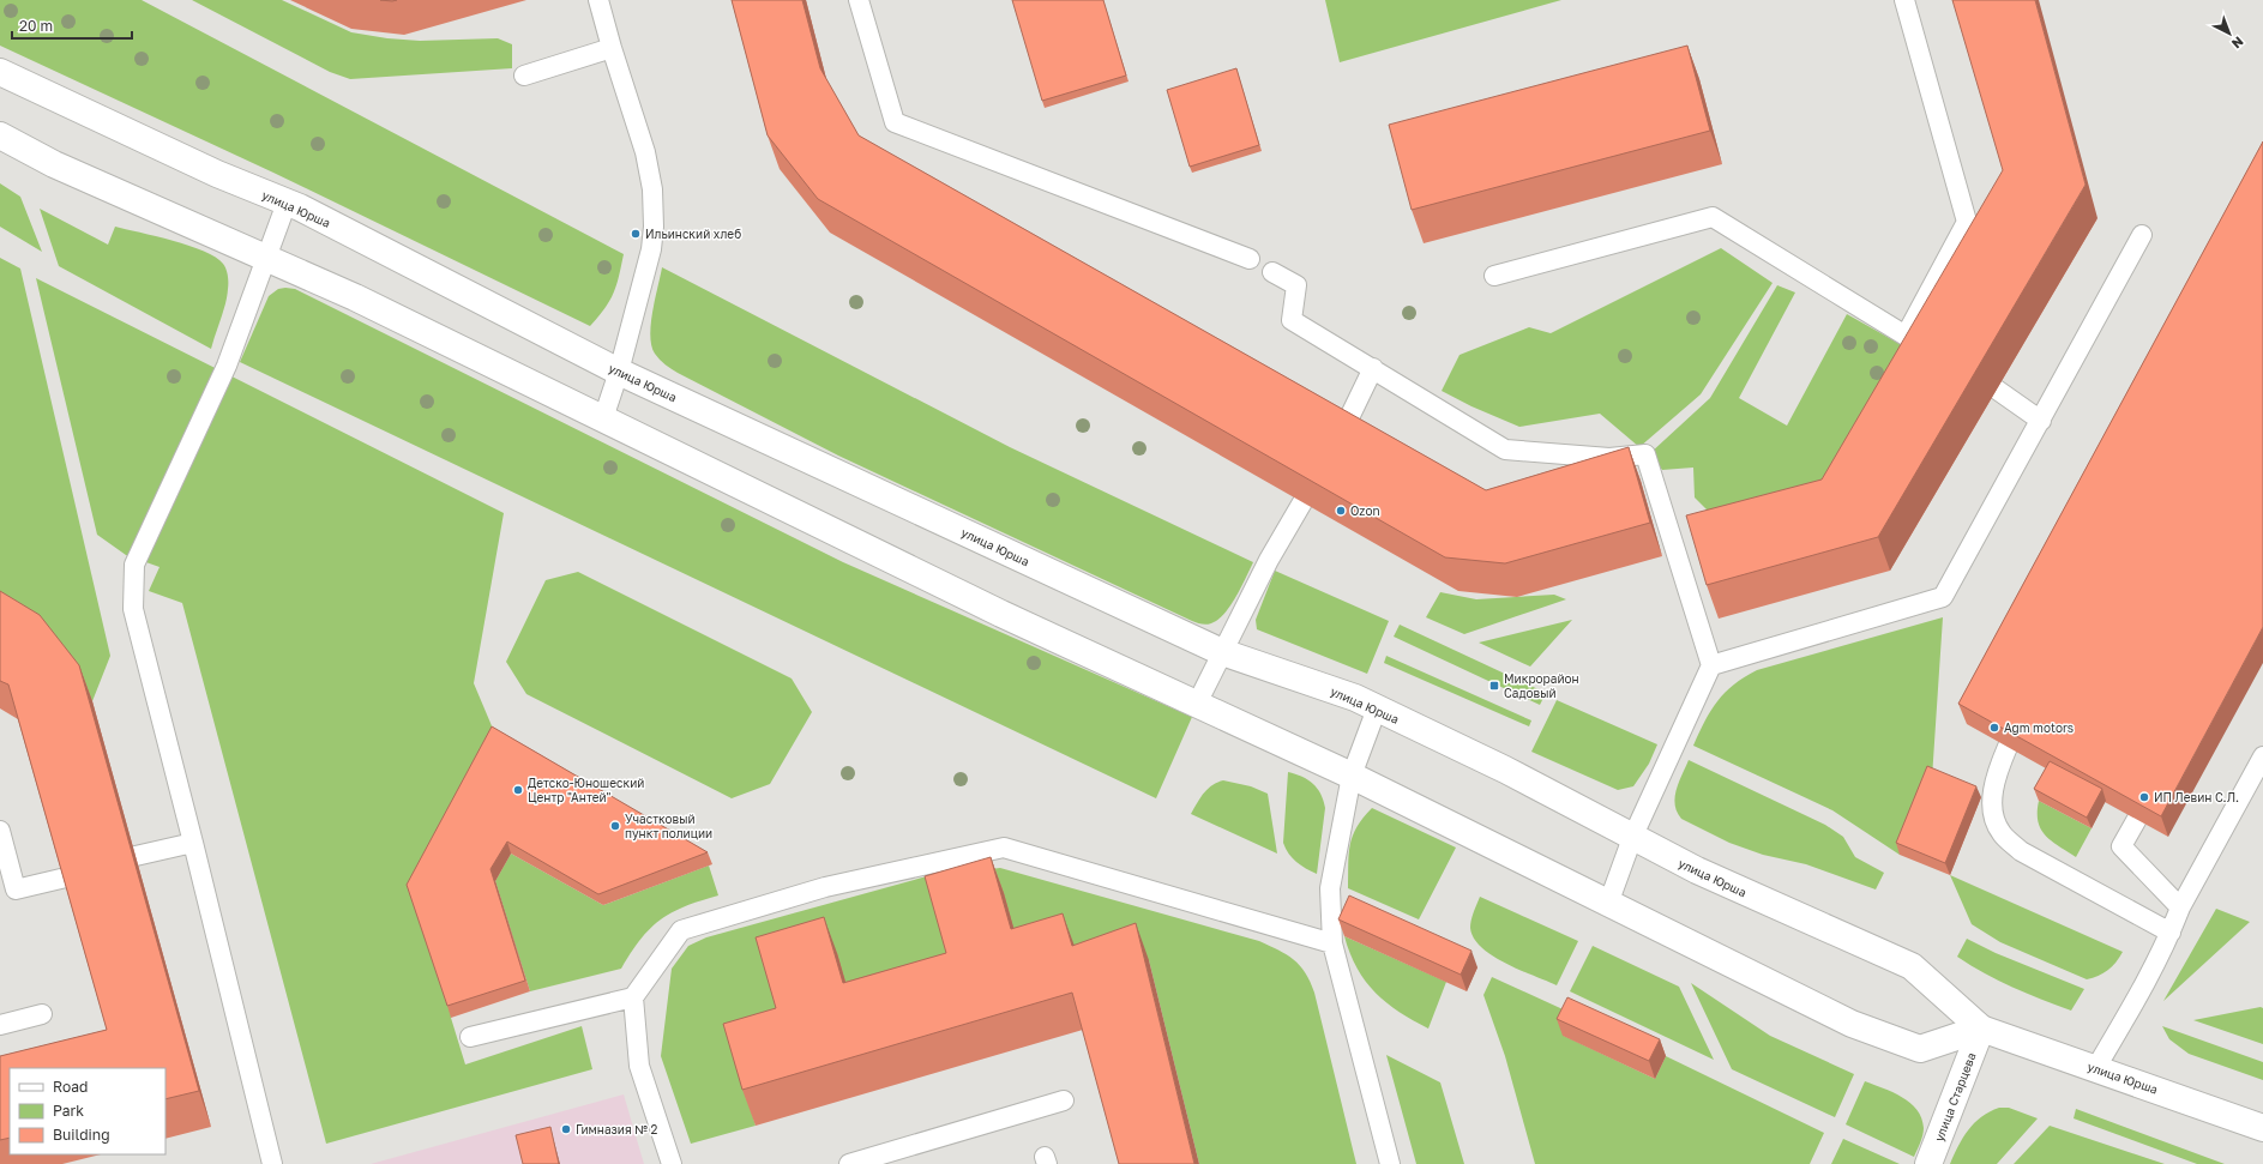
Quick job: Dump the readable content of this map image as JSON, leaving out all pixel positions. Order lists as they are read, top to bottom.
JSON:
{
  "streets": {
    "street": ["улица Юрша", "улица Старцева"]
  },
  "crossings": [
    ["улица Юрша", "улица Старцева"]
  ],
  "places": {
    "other": [
      "Ильинский хлеб",
      "Ozon",
      "Agm motors",
      "Детско-Юношеский Центр \"Антей\"",
      "ИП Левин С.Л.",
      "Участковый пункт полиции",
      "Гимназия № 2"
    ],
    "transit": ["Микрорайон Садовый"]
  },
  "legend": ["Road", "Park", "Building"],
  "scale_bar": "20 m",
  "north": "bottom right"
}
